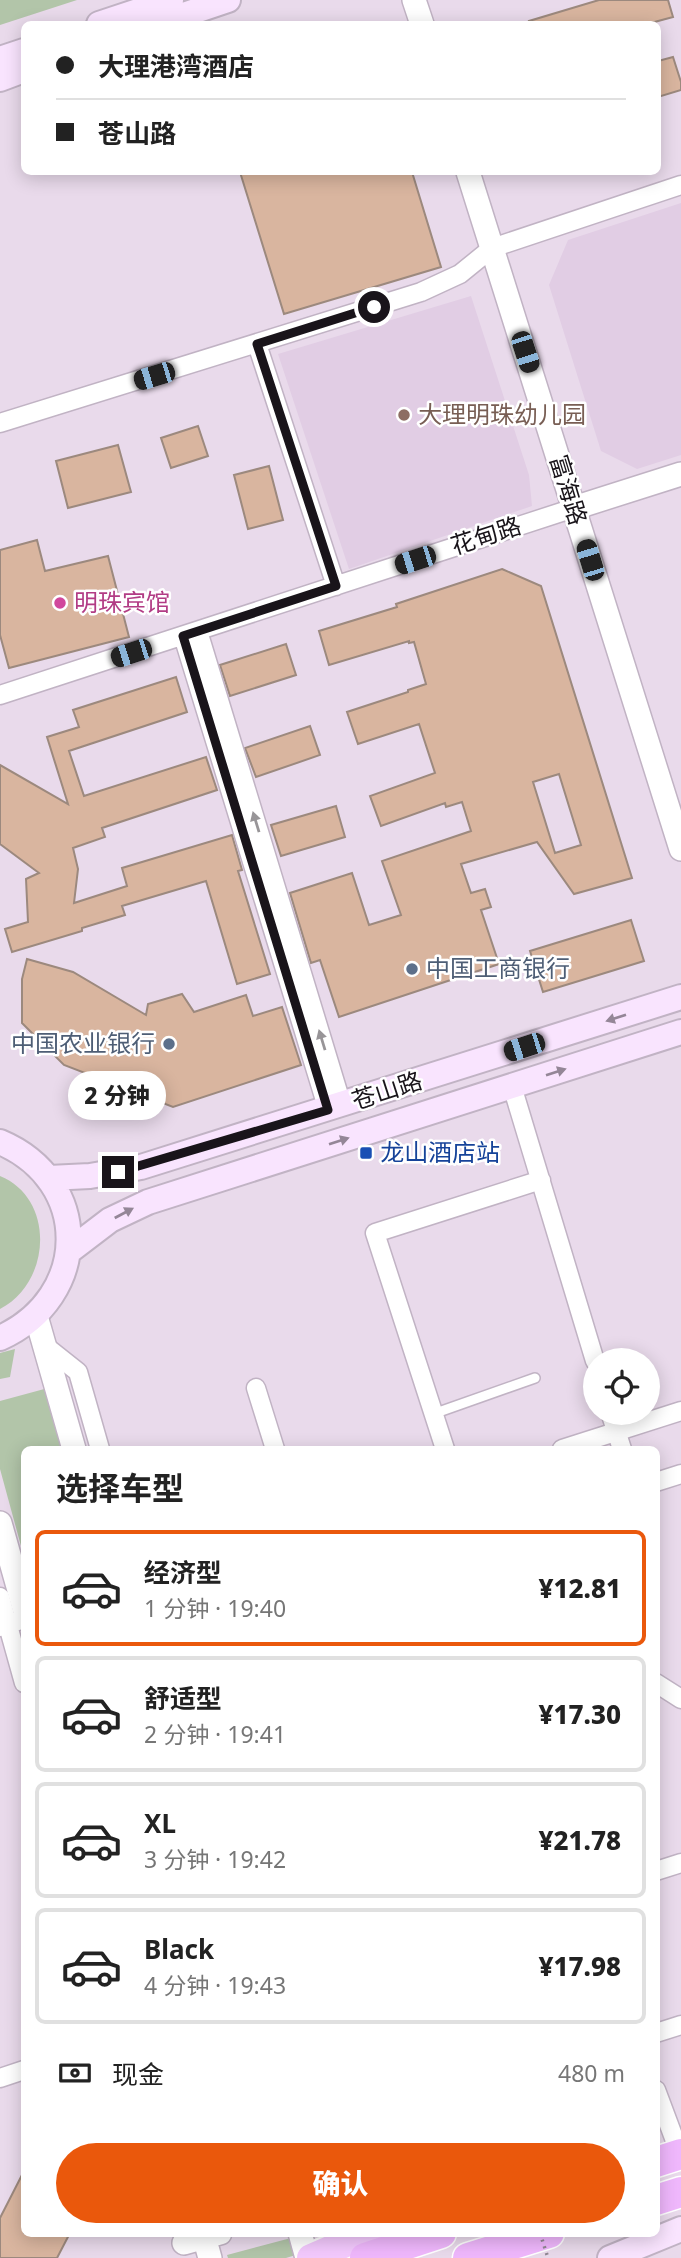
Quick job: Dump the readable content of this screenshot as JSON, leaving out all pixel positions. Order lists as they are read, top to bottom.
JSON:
{
  "streets": {
    "main road": ["苍山路"],
    "street": ["富海路", "花甸路"]
  },
  "crossings": [
    ["富海路", "花甸路"]
  ],
  "places": {
    "other": [
      "大理明珠幼儿园",
      "明珠宾馆",
      "中国工商银行",
      "中国农业银行"
    ],
    "transit": ["龙山酒店站"]
  },
  "page": {
    "banner": ["大理港湾酒店", "苍山路"],
    "bubble": "2 分钟",
    "heading": "选择车型",
    "list": [
      {
        "name": "经济型",
        "note": "1 分钟 · 19:40",
        "value": "¥12.81"
      },
      {
        "name": "舒适型",
        "note": "2 分钟 · 19:41",
        "value": "¥17.30"
      },
      {
        "name": "XL",
        "note": "3 分钟 · 19:42",
        "value": "¥21.78"
      },
      {
        "name": "Black",
        "note": "4 分钟 · 19:43",
        "value": "¥17.98"
      }
    ],
    "pay": ["现金", "480 m"],
    "buttons": "确认"
  }
}
